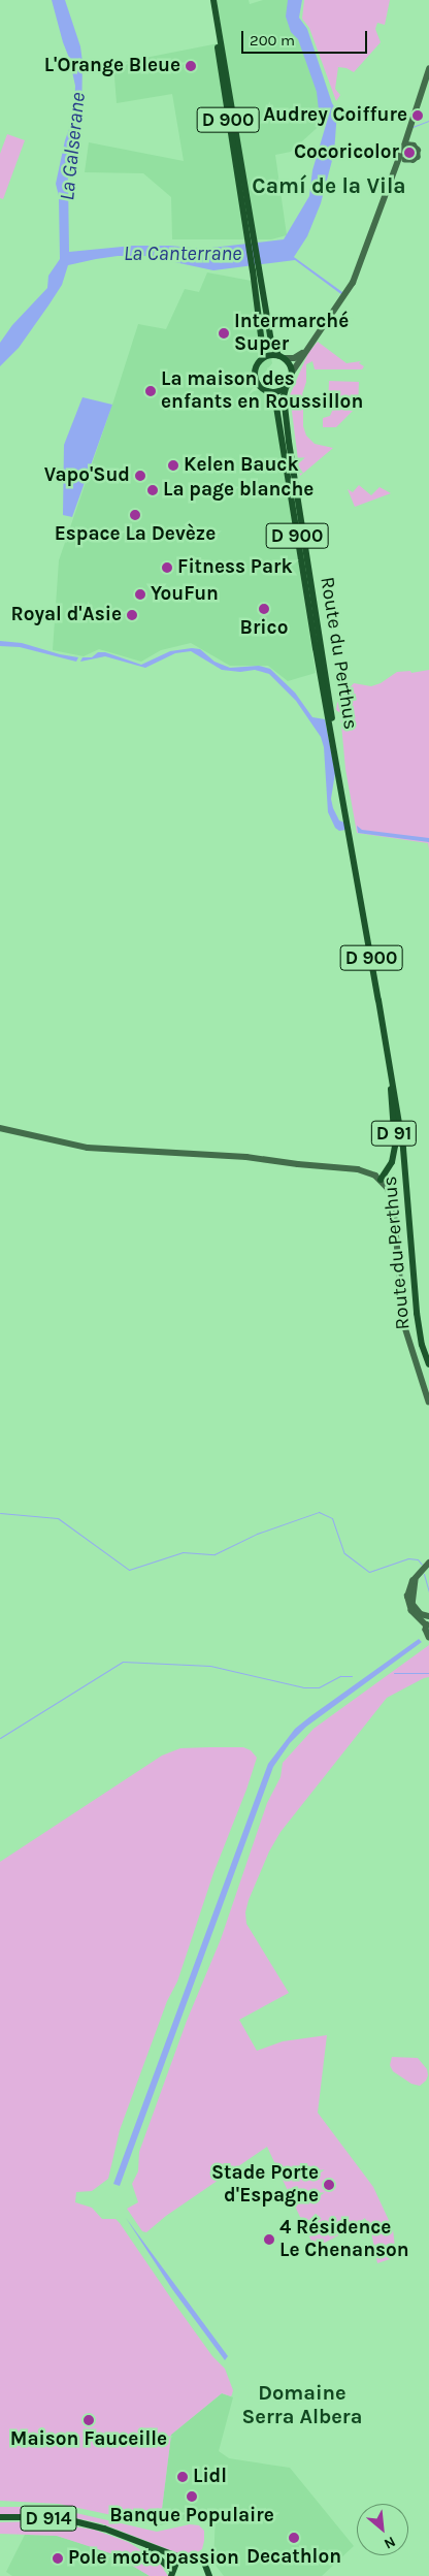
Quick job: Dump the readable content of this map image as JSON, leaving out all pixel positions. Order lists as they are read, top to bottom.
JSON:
{
  "streets": {
    "main road": [
      "D 900",
      "Route du Perthus",
      "D 91",
      "D 914"
    ]
  },
  "crossings": [
    ["D 900", "Route du Perthus"],
    ["Route du Perthus", "D 91"]
  ],
  "districts": ["Camí de la Vila", "Domaine Serra Albera"],
  "water": ["La Galserane", "La Canterrane"],
  "places": [
    "L'Orange Bleue",
    "Audrey Coiffure",
    "Cocoricolor",
    "Intermarché Super",
    "La maison des enfants en Roussillon",
    "Kelen Bauck",
    "Vapo'Sud",
    "La page blanche",
    "Espace La Devèze",
    "Fitness Park",
    "YouFun",
    "Brico",
    "Royal d'Asie",
    "Stade Porte d'Espagne",
    "4 Résidence Le Chenanson",
    "Maison Fauceille",
    "Lidl",
    "Banque Populaire",
    "Decathlon",
    "Pole moto passion"
  ],
  "scale_bar": "200 m",
  "north": "bottom right"
}
